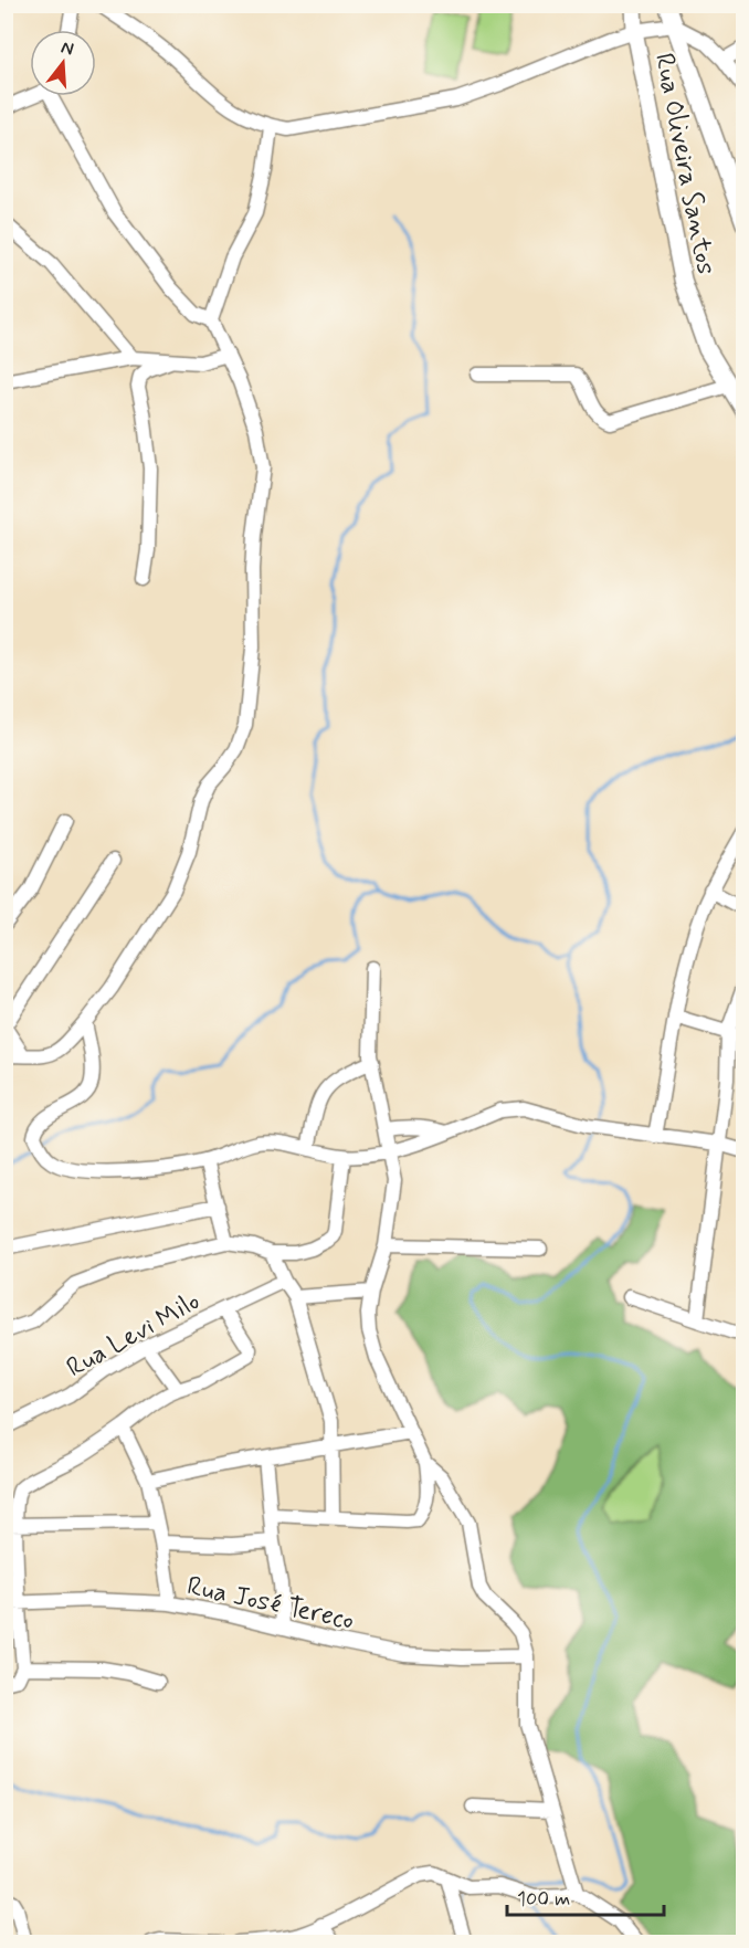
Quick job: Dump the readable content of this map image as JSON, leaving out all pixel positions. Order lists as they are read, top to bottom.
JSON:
{
  "streets": {
    "main road": ["Rua Oliveira Santos"],
    "street": ["Rua Levi Milo", "Rua José Tereco"]
  },
  "scale_bar": "100 m",
  "north": "top"
}
